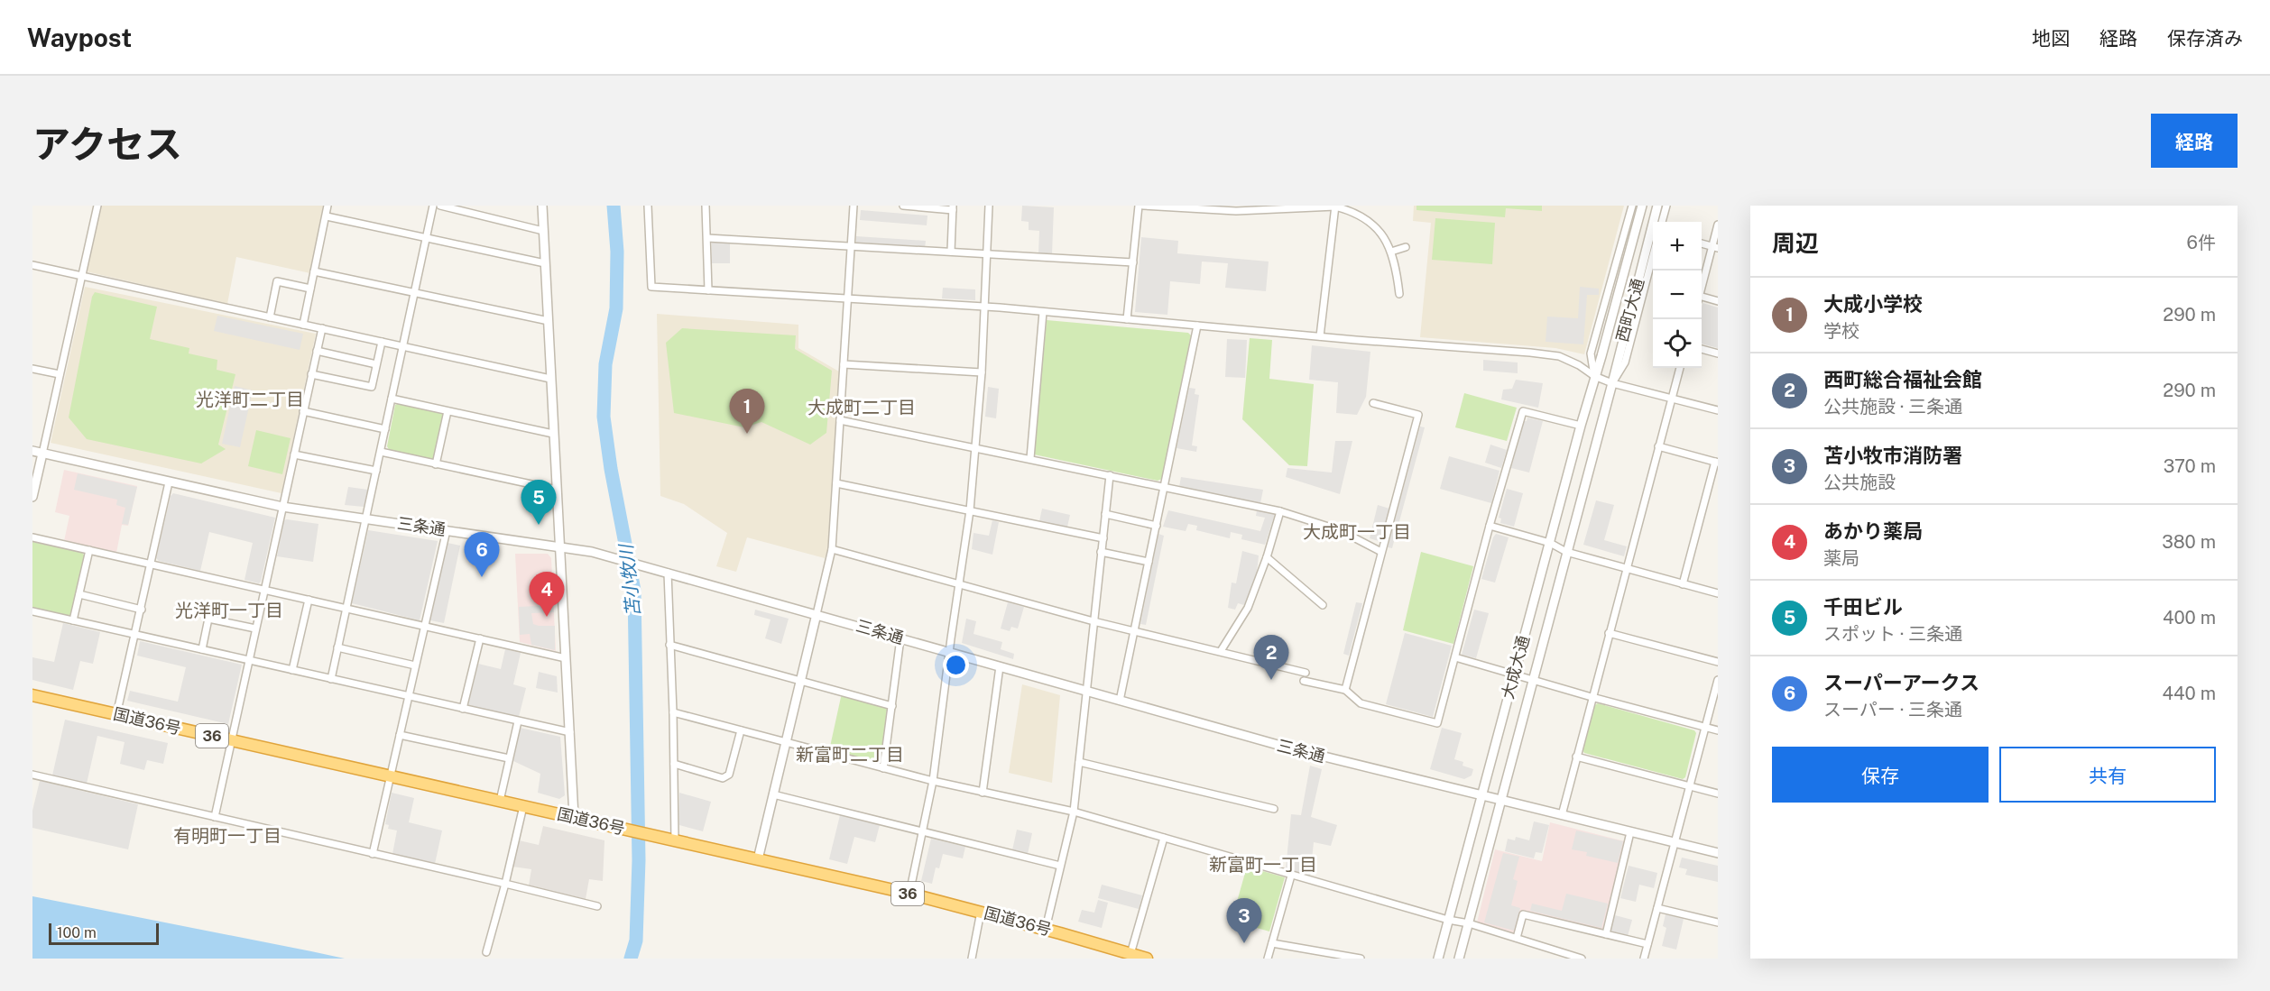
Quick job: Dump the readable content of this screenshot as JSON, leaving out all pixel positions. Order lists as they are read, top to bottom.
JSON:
{
  "streets": {
    "highway": ["国道36号", "36"],
    "street": ["西町大通", "三条通", "大成大通"]
  },
  "crossings": [
    ["西町大通", "大成大通"],
    ["三条通", "大成大通"]
  ],
  "districts": [
    "光洋町二丁目",
    "大成町二丁目",
    "大成町一丁目",
    "光洋町一丁目",
    "新富町二丁目",
    "有明町一丁目",
    "新富町一丁目"
  ],
  "water": ["苫小牧川"],
  "scale_bar": "100 m",
  "page": {
    "header": "Waypost",
    "nav": ["地図", "経路", "保存済み"],
    "title": "アクセス",
    "buttons": [
      "経路",
      ["保存", "共有"]
    ],
    "heading": ["周辺", "6件"],
    "map_buttons": ["+", "−"],
    "list": [
      {
        "mark": "1",
        "name": "大成小学校",
        "note": "学校",
        "value": "290 m"
      },
      {
        "mark": "2",
        "name": "西町総合福祉会館",
        "note": "公共施設 · 三条通",
        "value": "290 m"
      },
      {
        "mark": "3",
        "name": "苫小牧市消防署",
        "note": "公共施設",
        "value": "370 m"
      },
      {
        "mark": "4",
        "name": "あかり薬局",
        "note": "薬局",
        "value": "380 m"
      },
      {
        "mark": "5",
        "name": "千田ビル",
        "note": "スポット · 三条通",
        "value": "400 m"
      },
      {
        "mark": "6",
        "name": "スーパーアークス",
        "note": "スーパー · 三条通",
        "value": "440 m"
      }
    ],
    "pins": [
      "1",
      "5",
      "6",
      "4",
      "2",
      "3"
    ],
    "scale": "100 m"
  }
}
